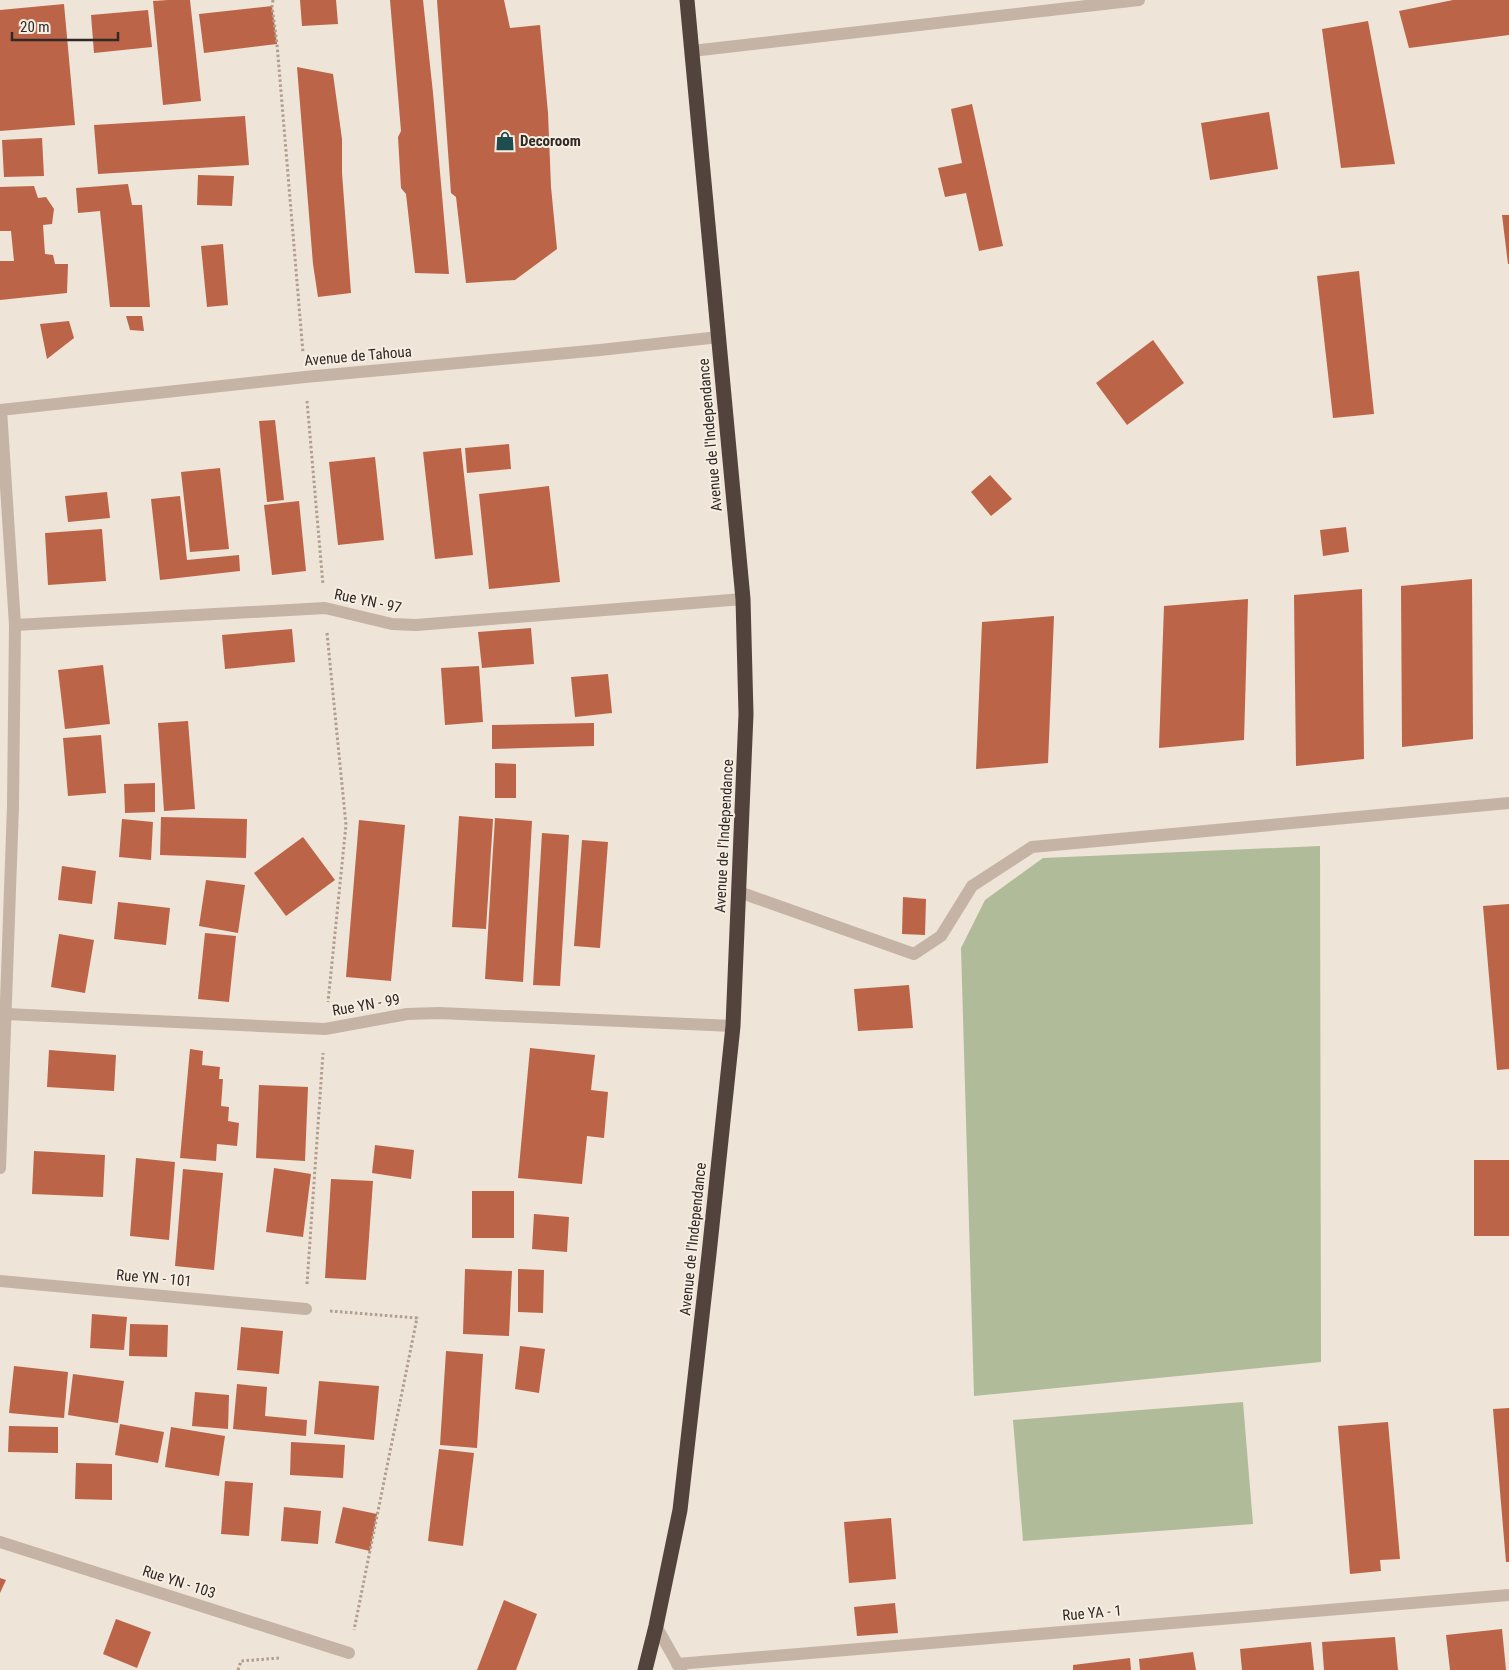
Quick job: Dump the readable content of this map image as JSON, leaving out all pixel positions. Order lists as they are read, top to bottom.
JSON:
{
  "streets": {
    "highway": ["Avenue de l'Independance"],
    "street": [
      "Avenue de Tahoua",
      "Rue YN - 97",
      "Rue YN - 99",
      "Rue YN - 101",
      "Rue YN - 103",
      "Rue YA - 1"
    ]
  },
  "crossings": [
    ["Avenue de Tahoua", "Avenue de l'Independance"],
    ["Avenue de l'Independance", "Rue YN - 97"],
    ["Avenue de l'Independance", "Rue YN - 99"]
  ],
  "places": {
    "shop": ["Decoroom"]
  },
  "scale_bar": "20 m"
}
